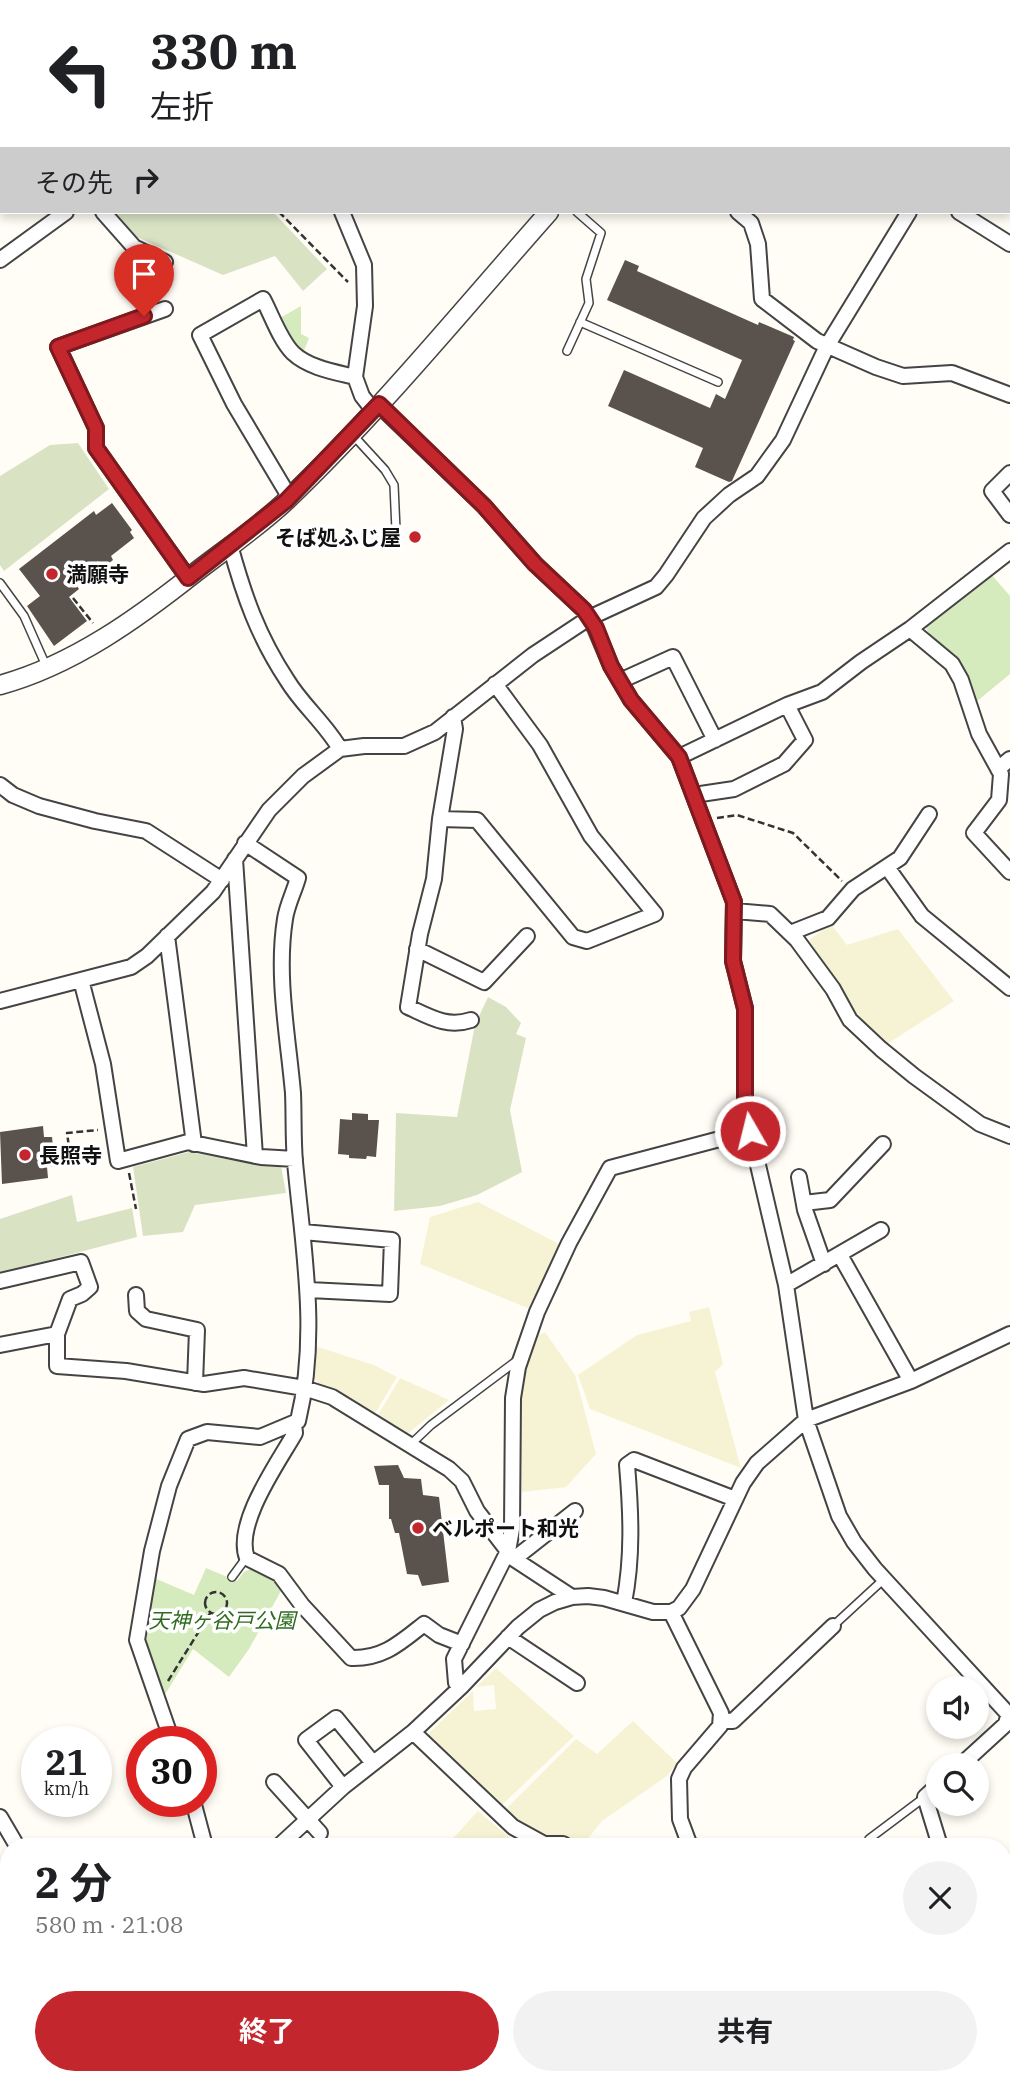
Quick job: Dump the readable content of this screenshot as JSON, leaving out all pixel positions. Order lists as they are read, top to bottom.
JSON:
{
  "parks": ["天神ヶ谷戸公園"],
  "places": [
    "そば処ふじ屋",
    "満願寺",
    "長照寺",
    "ベルポート和光"
  ],
  "page": {
    "turn": ["330 m", "左折"],
    "then": "その先",
    "speed": "21 km/h",
    "limit": "30",
    "heading": ["2 分", "580 m · 21:08"],
    "buttons": ["終了", "共有"]
  }
}
